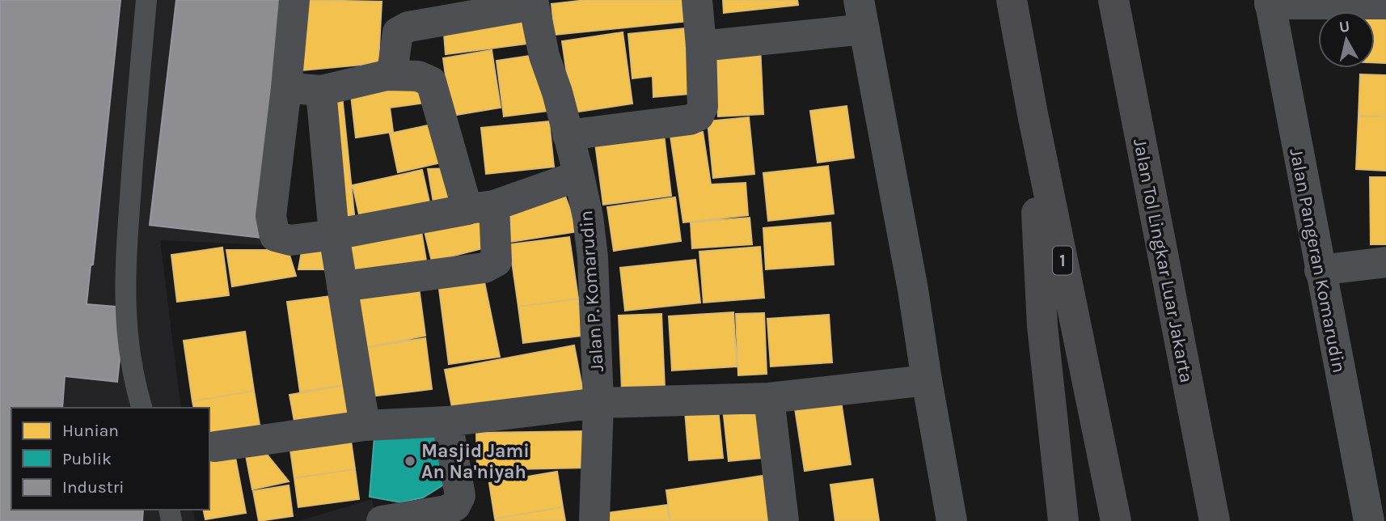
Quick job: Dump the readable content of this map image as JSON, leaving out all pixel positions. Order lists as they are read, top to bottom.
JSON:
{
  "streets": {
    "highway": ["1", "Jalan Tol Lingkar Luar Jakarta"],
    "street": ["Jalan Pangeran Komarudin", "Jalan P. Komarudin"]
  },
  "places": ["Masjid Jami An Na'niyah"],
  "legend": ["Hunian", "Publik", "Industri"],
  "north": "top"
}
